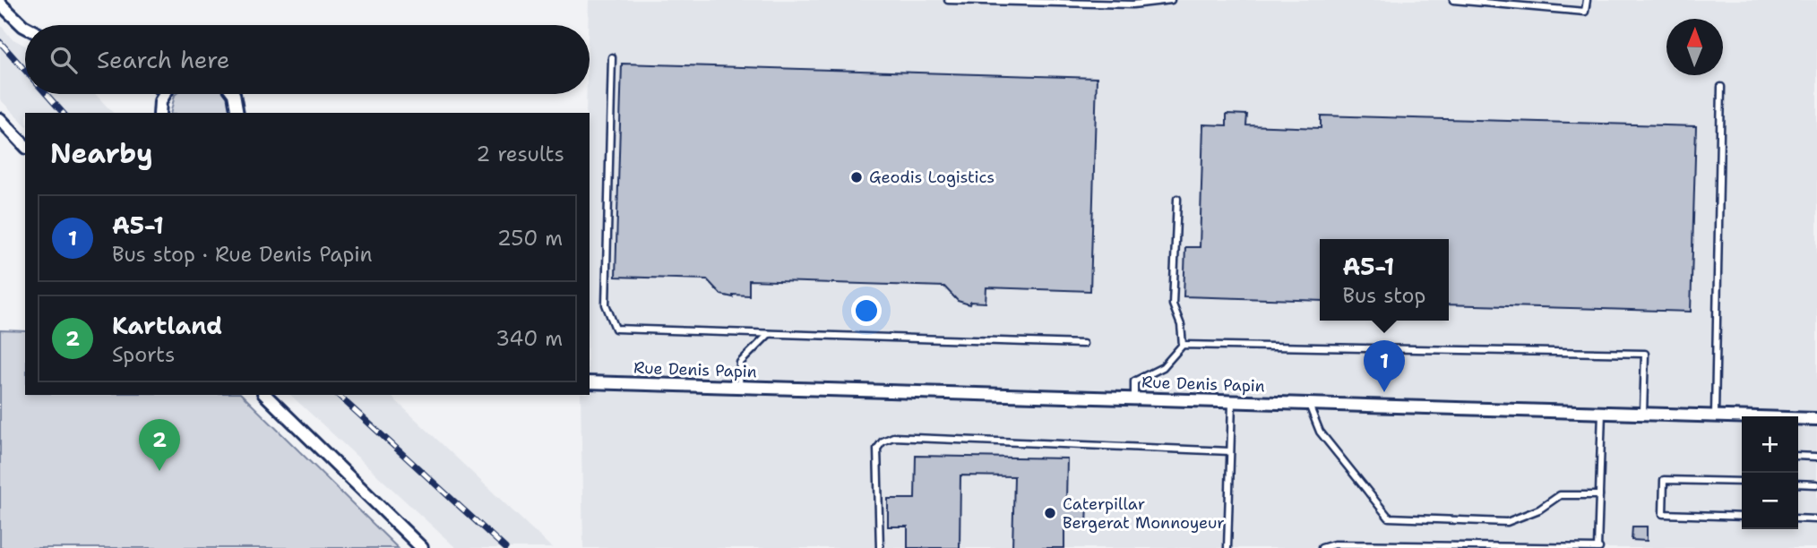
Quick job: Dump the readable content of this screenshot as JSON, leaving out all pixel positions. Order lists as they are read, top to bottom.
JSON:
{
  "streets": {
    "street": ["Rue Denis Papin"]
  },
  "places": ["Geodis Logistics", "Caterpillar Bergerat Monnoyeur"],
  "north": "top",
  "page": {
    "search": "Search here",
    "heading": ["Nearby", "2 results"],
    "list": [
      {
        "mark": "1",
        "name": "A5-1",
        "note": "Bus stop · Rue Denis Papin",
        "value": "250 m"
      },
      {
        "mark": "2",
        "name": "Kartland",
        "note": "Sports",
        "value": "340 m"
      }
    ],
    "popup": ["A5-1", "Bus stop"],
    "pins": ["1", "2"],
    "map_buttons": ["+", "−"]
  }
}
